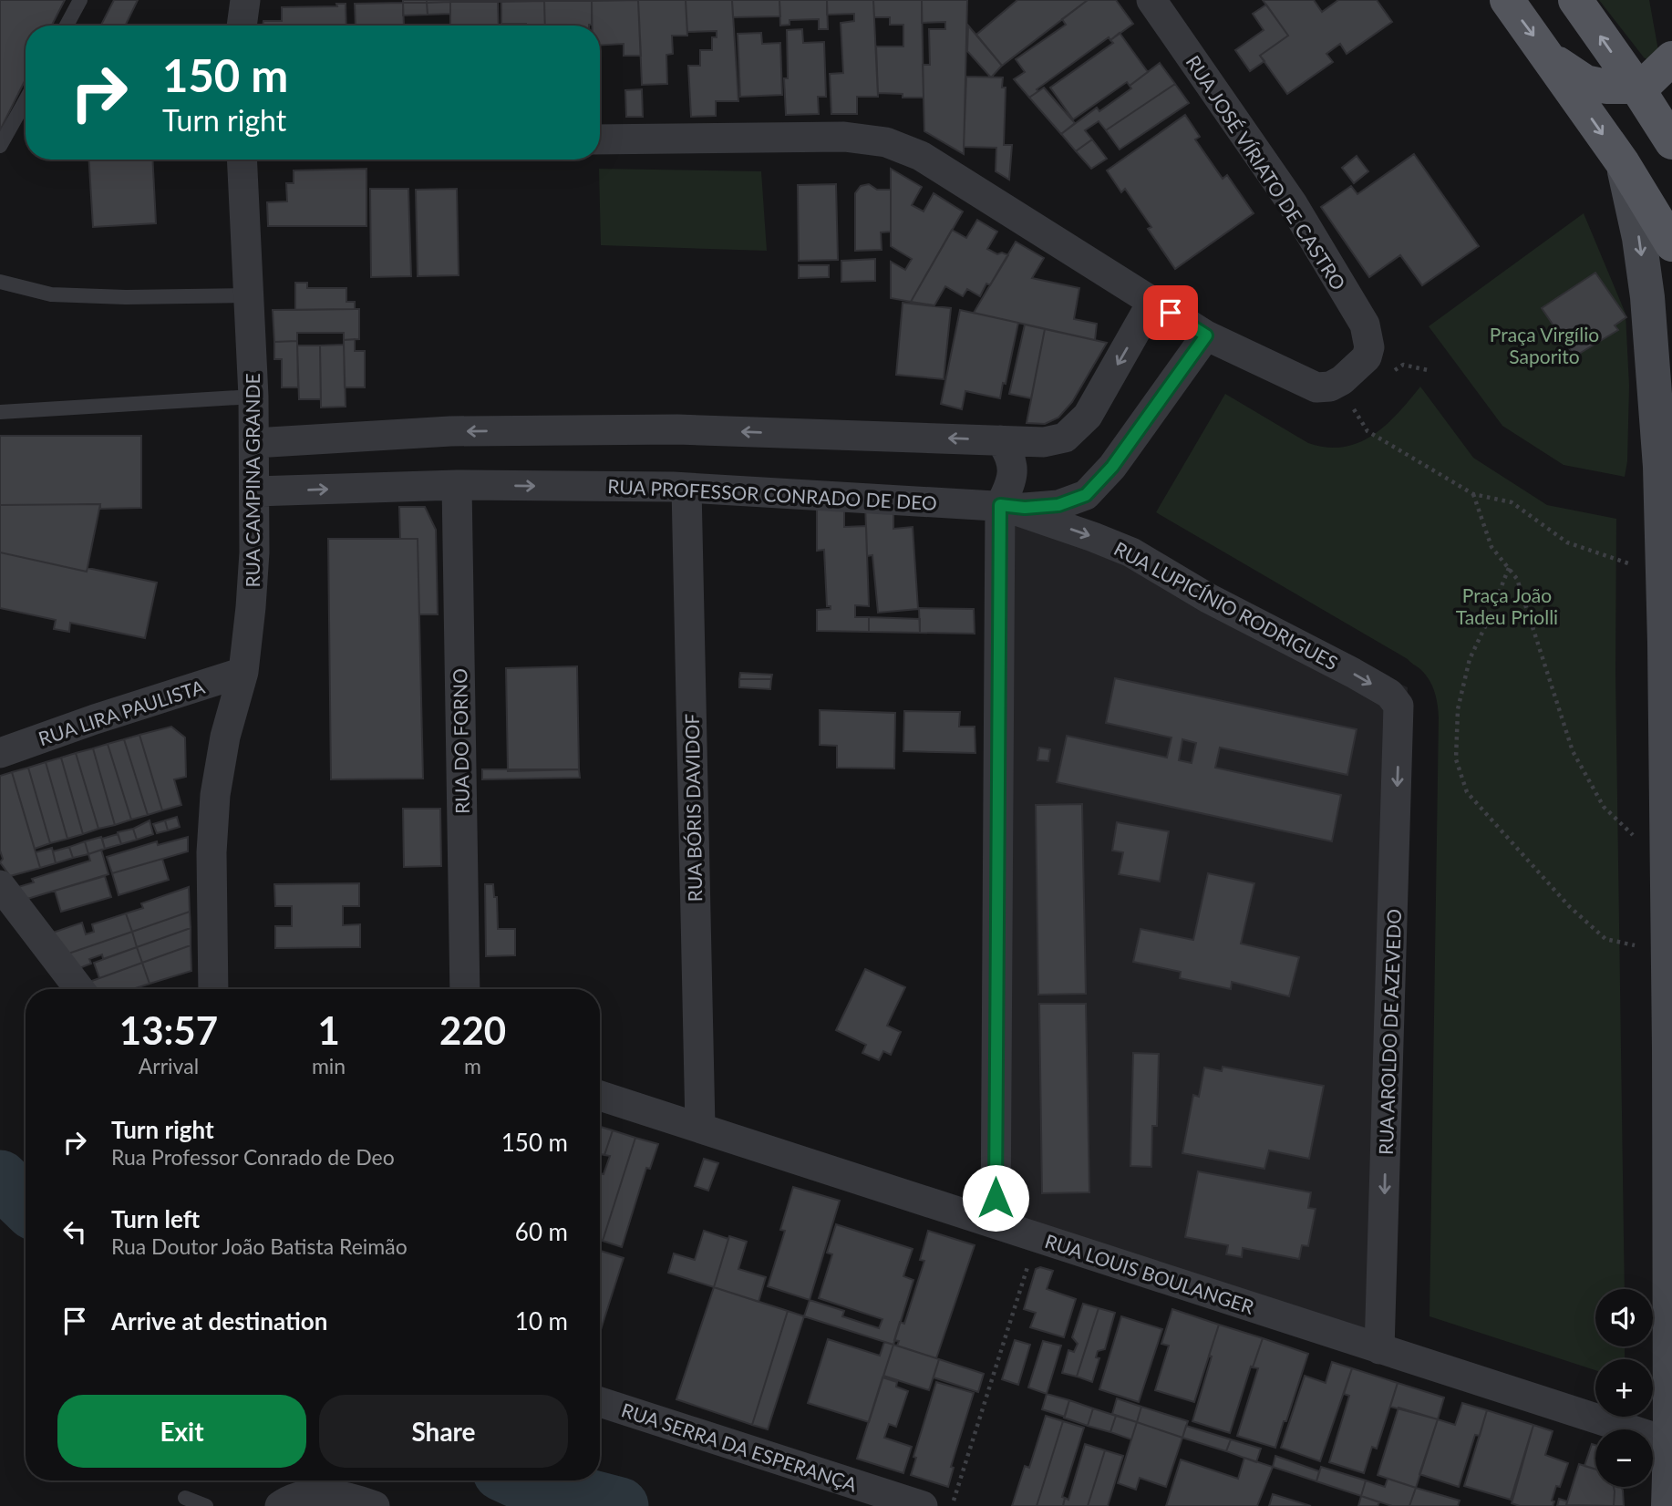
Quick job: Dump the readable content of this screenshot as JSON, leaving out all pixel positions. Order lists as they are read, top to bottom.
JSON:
{
  "streets": {
    "street": [
      "RUA JOSÉ VÍRIATO DE CASTRO",
      "RUA CAMPINA GRANDE",
      "RUA PROFESSOR CONRADO DE DEO",
      "RUA LUPICÍNIO RODRIGUES",
      "RUA LIRA PAULISTA",
      "RUA DO FORNO",
      "RUA BÓRIS DAVIDOF",
      "RUA AROLDO DE AZEVEDO",
      "RUA LOUIS BOULANGER",
      "RUA SERRA DA ESPERANÇA"
    ]
  },
  "crossings": [
    ["RUA JOSÉ VÍRIATO DE CASTRO", "RUA PROFESSOR CONRADO DE DEO"],
    ["RUA CAMPINA GRANDE", "RUA PROFESSOR CONRADO DE DEO"],
    ["RUA CAMPINA GRANDE", "RUA LIRA PAULISTA"],
    ["RUA PROFESSOR CONRADO DE DEO", "RUA LUPICÍNIO RODRIGUES"],
    ["RUA PROFESSOR CONRADO DE DEO", "RUA DO FORNO"],
    ["RUA PROFESSOR CONRADO DE DEO", "RUA BÓRIS DAVIDOF"],
    ["RUA LUPICÍNIO RODRIGUES", "RUA AROLDO DE AZEVEDO"],
    ["RUA BÓRIS DAVIDOF", "RUA LOUIS BOULANGER"],
    ["RUA AROLDO DE AZEVEDO", "RUA LOUIS BOULANGER"]
  ],
  "one_way": ["RUA AROLDO DE AZEVEDO"],
  "parks": ["Praça Virgílio Saporito", "Praça João Tadeu Priolli"],
  "page": {
    "turn": ["150 m", "Turn right"],
    "eta": [
      "13:57",
      "Arrival",
      "1",
      "min",
      "220",
      "m"
    ],
    "list": [
      {
        "name": "Turn right",
        "note": "Rua Professor Conrado de Deo",
        "value": "150 m"
      },
      {
        "name": "Turn left",
        "note": "Rua Doutor João Batista Reimão",
        "value": "60 m"
      },
      {
        "name": "Arrive at destination",
        "value": "10 m"
      }
    ],
    "map_buttons": ["+", "−"],
    "buttons": ["Exit", "Share"]
  }
}
